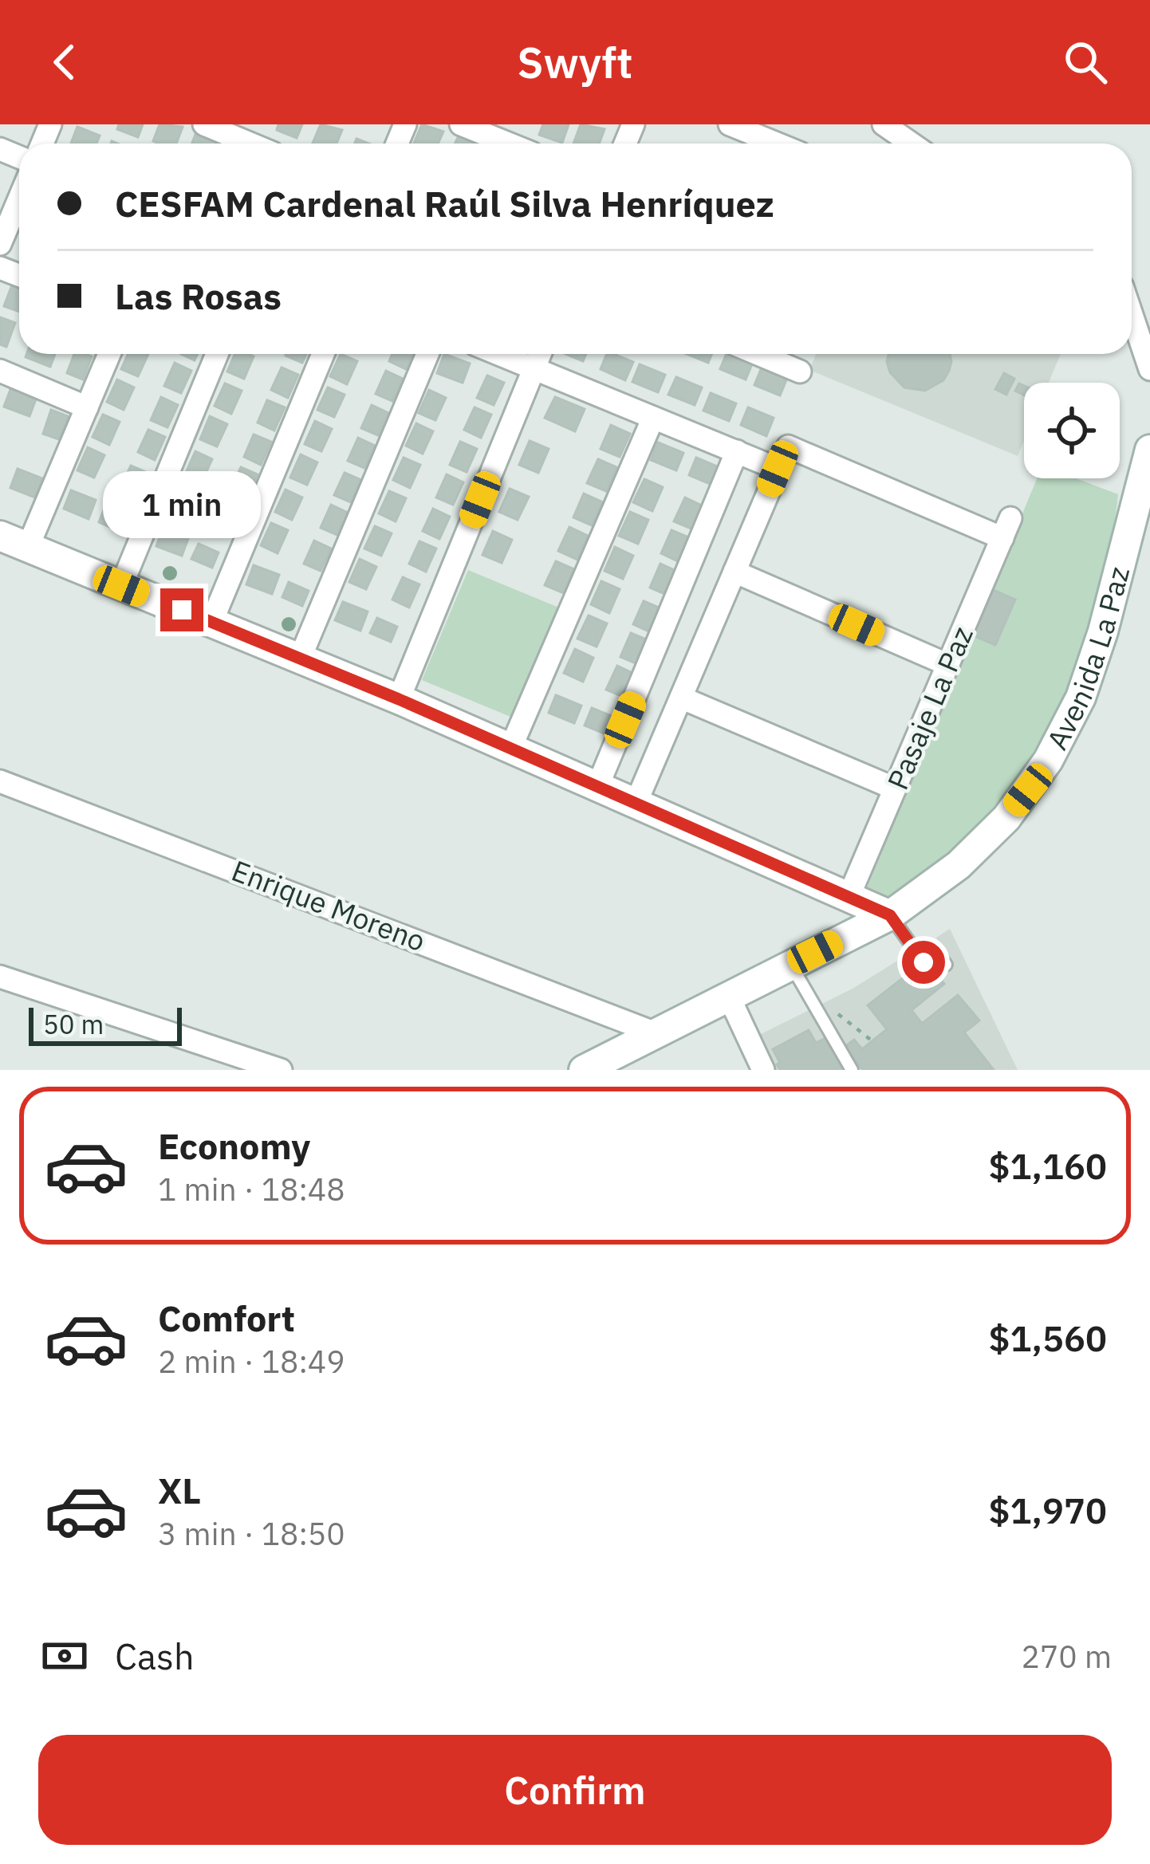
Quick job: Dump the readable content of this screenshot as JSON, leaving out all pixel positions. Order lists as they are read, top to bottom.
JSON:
{
  "streets": {
    "street": ["Avenida La Paz", "Pasaje La Paz", "Enrique Moreno"]
  },
  "crossings": [
    ["Avenida La Paz", "Enrique Moreno"]
  ],
  "scale_bar": "50 m",
  "page": {
    "header": "Swyft",
    "banner": ["CESFAM Cardenal Raúl Silva Henríquez", "Las Rosas"],
    "bubble": "1 min",
    "scale": "50 m",
    "list": [
      {
        "name": "Economy",
        "note": "1 min · 18:48",
        "value": "$1,160"
      },
      {
        "name": "Comfort",
        "note": "2 min · 18:49",
        "value": "$1,560"
      },
      {
        "name": "XL",
        "note": "3 min · 18:50",
        "value": "$1,970"
      }
    ],
    "pay": ["Cash", "270 m"],
    "buttons": "Confirm"
  }
}
